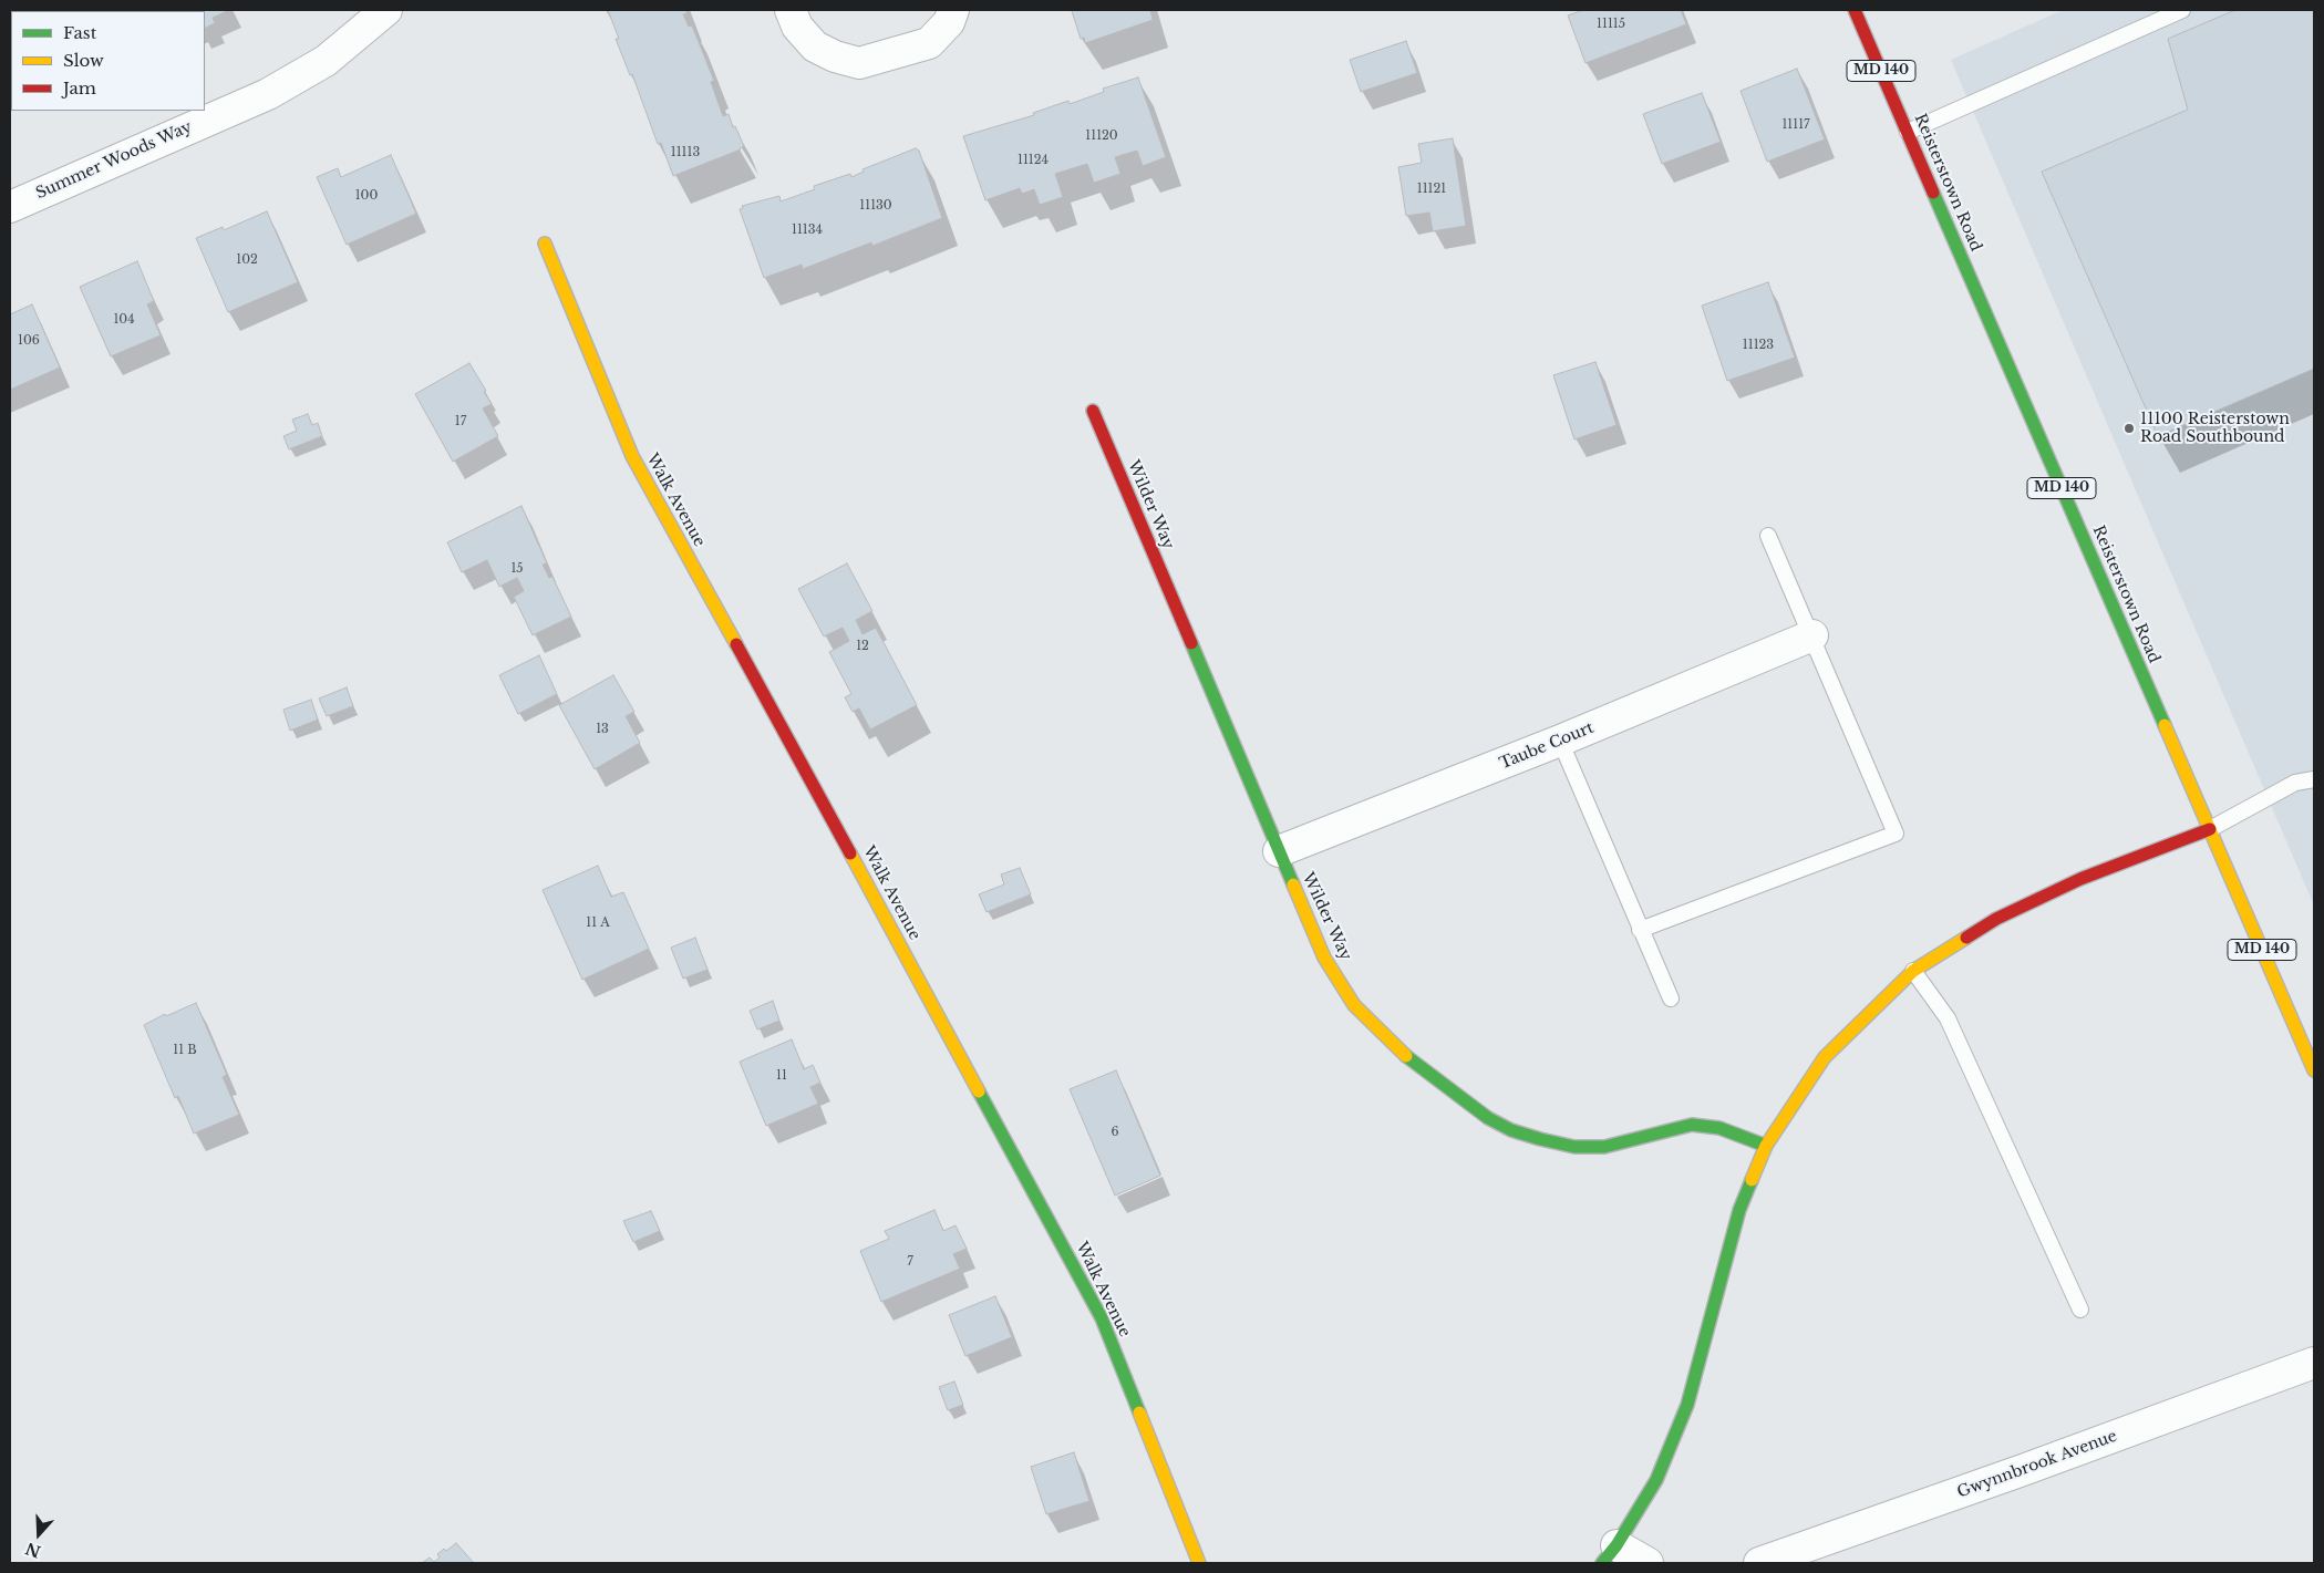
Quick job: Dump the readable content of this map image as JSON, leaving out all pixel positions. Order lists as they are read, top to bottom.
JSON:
{
  "streets": {
    "street": [
      "MD 140",
      "Summer Woods Way",
      "Reisterstown Road",
      "Walk Avenue",
      "Wilder Way",
      "Taube Court",
      "Gwynnbrook Avenue"
    ]
  },
  "crossings": [
    ["Wilder Way", "Taube Court"]
  ],
  "places": ["11100 Reisterstown Road Southbound"],
  "house_numbers": [
    "11115",
    "11117",
    "11120",
    "11113",
    "11124",
    "11121",
    "100",
    "11130",
    "11134",
    "102",
    "104",
    "106",
    "11123",
    "17",
    "15",
    "12",
    "13",
    "11 A",
    "11 B",
    "11",
    "6",
    "7"
  ],
  "legend": ["Fast", "Slow", "Jam"],
  "north": "bottom"
}
